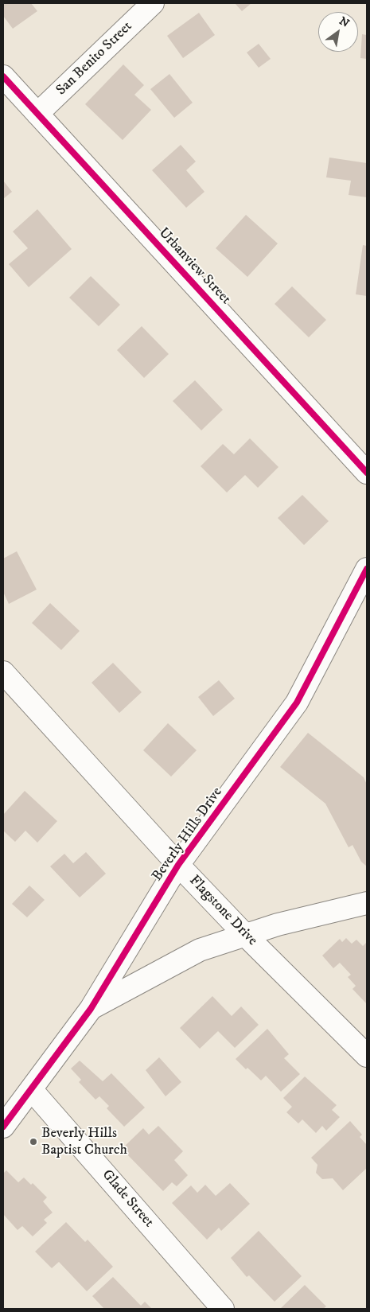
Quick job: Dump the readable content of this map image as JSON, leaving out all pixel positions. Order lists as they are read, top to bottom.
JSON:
{
  "streets": {
    "street": [
      "San Benito Street",
      "Urbanview Street",
      "Beverly Hills Drive",
      "Flagstone Drive",
      "Glade Street"
    ]
  },
  "crossings": [
    ["San Benito Street", "Urbanview Street"],
    ["Beverly Hills Drive", "Flagstone Drive"],
    ["Beverly Hills Drive", "Glade Street"]
  ],
  "places": ["Beverly Hills Baptist Church"],
  "north": "top right"
}
